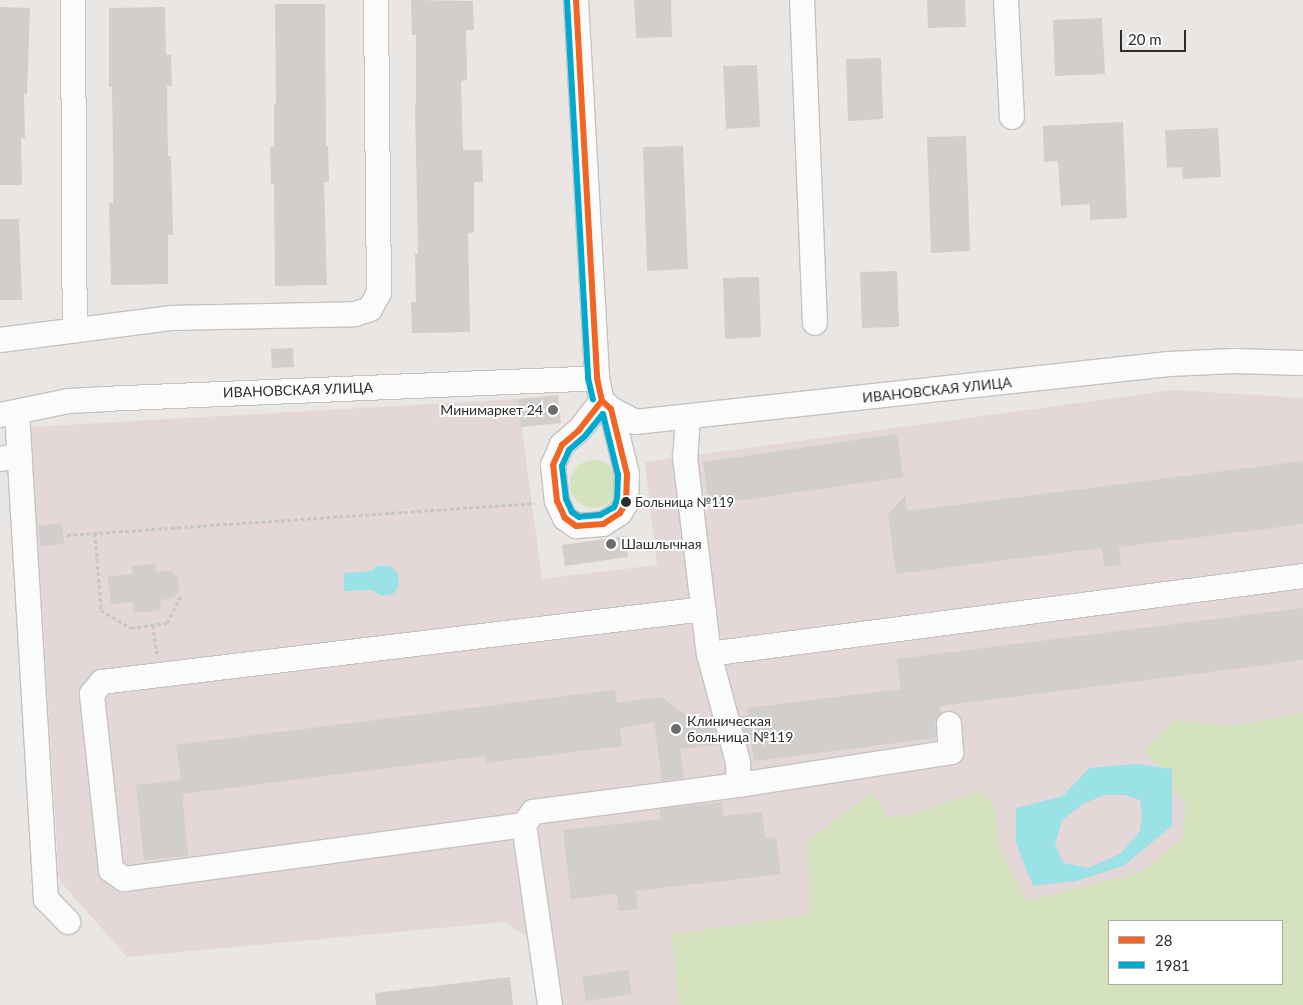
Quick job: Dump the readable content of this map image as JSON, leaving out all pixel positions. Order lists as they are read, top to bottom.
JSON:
{
  "streets": {
    "street": ["ИВАНОВСКАЯ УЛИЦА"]
  },
  "places": [
    "Минимаркет 24",
    "Больница №119",
    "Шашлычная",
    "Клиническая больница №119"
  ],
  "lines": ["transit line 28", "transit line 1981"],
  "legend": ["28", "1981"],
  "scale_bar": "20 m"
}
